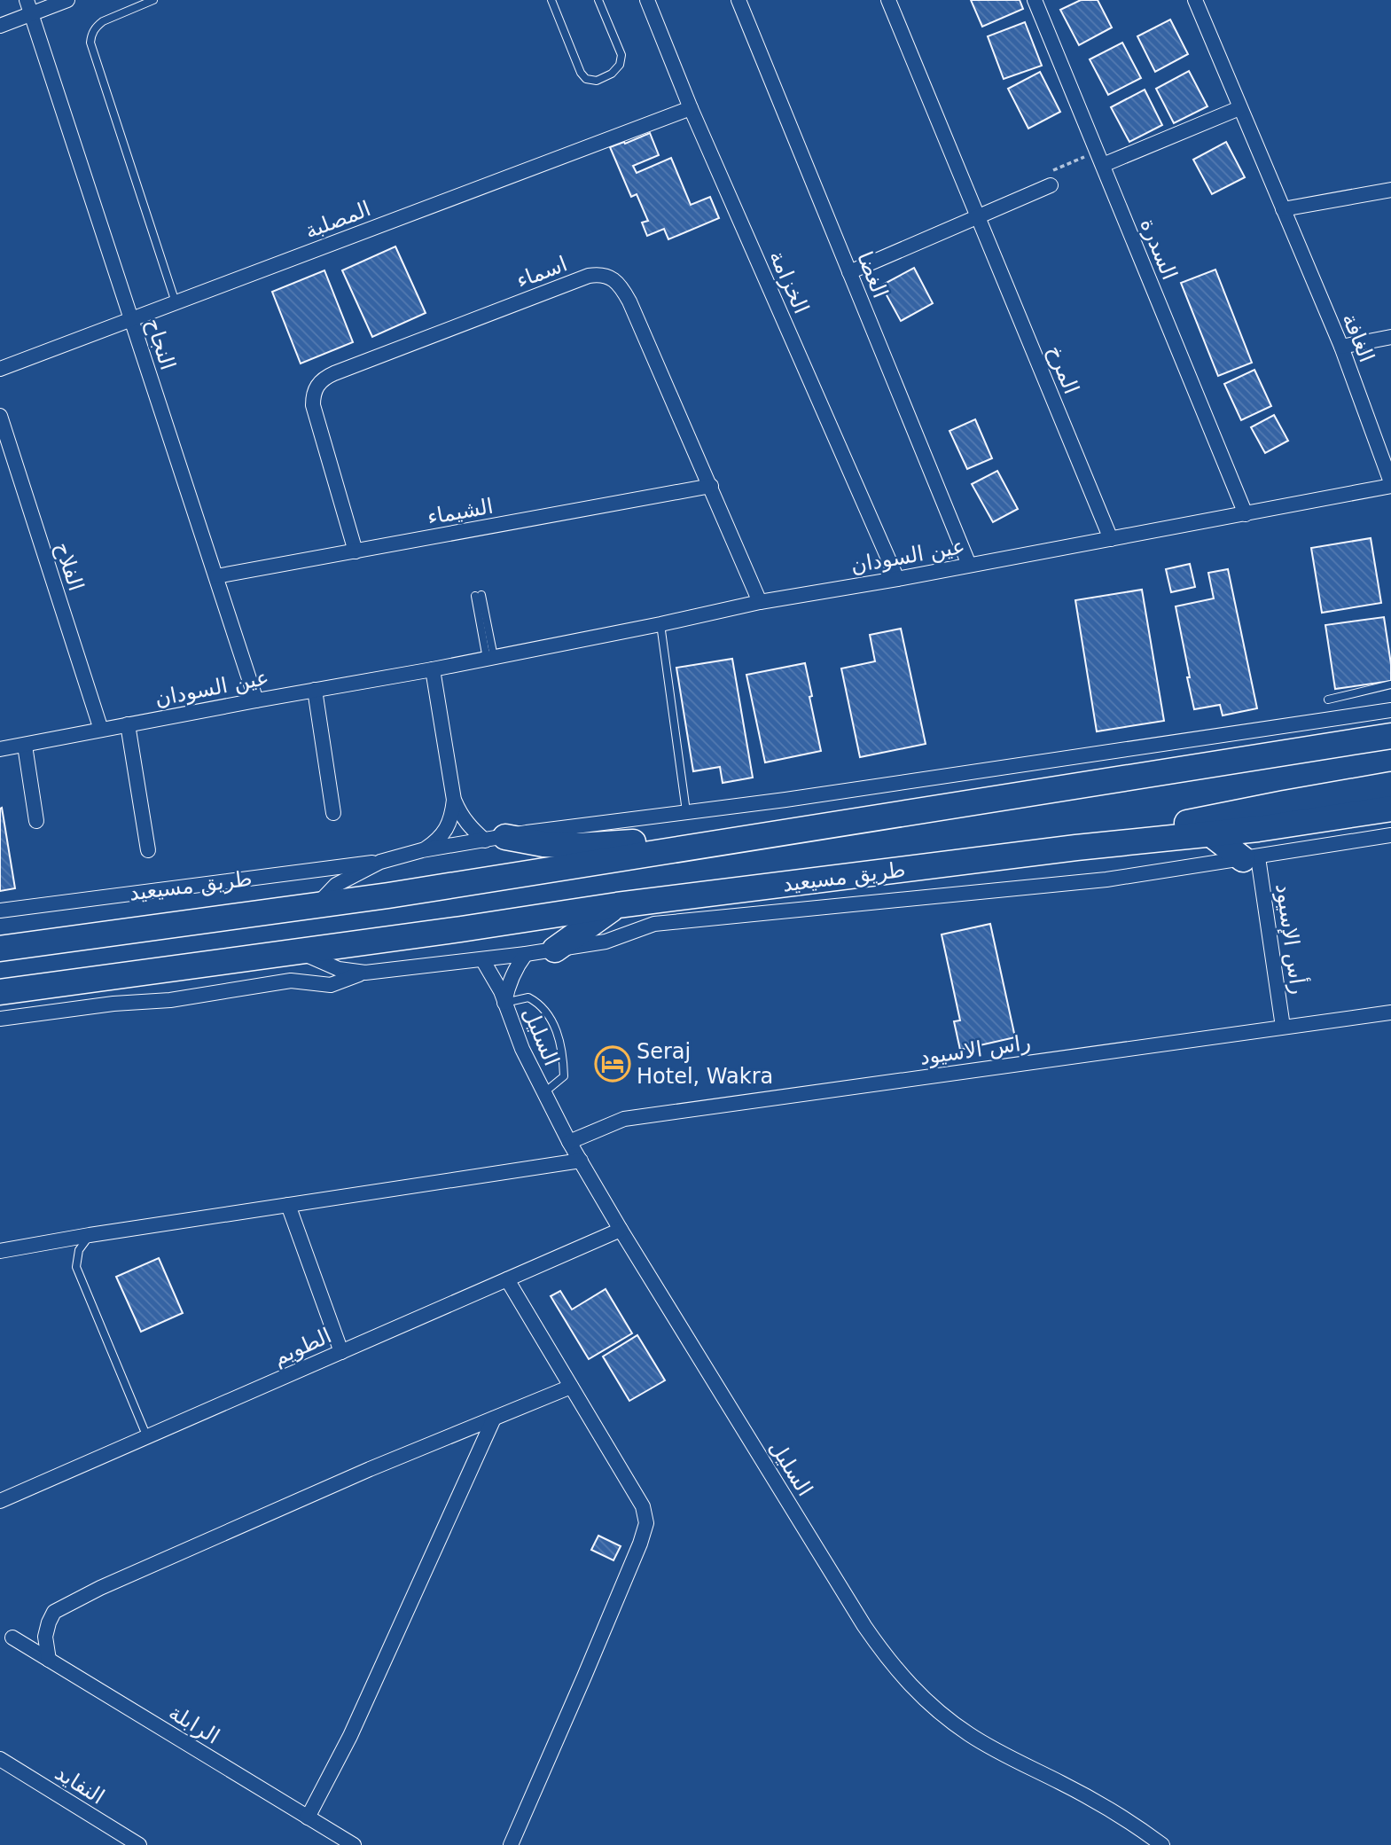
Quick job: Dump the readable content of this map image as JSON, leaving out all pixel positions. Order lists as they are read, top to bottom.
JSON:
{
  "streets": {
    "highway": ["طريق مسيعيد"],
    "street": [
      "المصلبة",
      "السدرة",
      "اسماء",
      "الغضا",
      "الخزامة",
      "الغافة",
      "النجاح",
      "المرخ",
      "الشيماء",
      "عين السودان",
      "الفلاح",
      "رأس الإسيود",
      "السليل",
      "راس الاسيود",
      "الطويم",
      "الرابلة",
      "النفايد"
    ]
  },
  "crossings": [
    ["المصلبة", "الخزامة"],
    ["المصلبة", "النجاح"],
    ["السدرة", "عين السودان"],
    ["اسماء", "الشيماء"],
    ["اسماء", "عين السودان"],
    ["الغضا", "عين السودان"],
    ["الخزامة", "عين السودان"],
    ["الغافة", "عين السودان"],
    ["النجاح", "الشيماء"],
    ["النجاح", "عين السودان"],
    ["المرخ", "عين السودان"],
    ["عين السودان", "الفلاح"],
    ["طريق مسيعيد", "رأس الإسيود"],
    ["طريق مسيعيد", "السليل"],
    ["رأس الإسيود", "راس الاسيود"],
    ["السليل", "راس الاسيود"],
    ["السليل", "الطويم"]
  ],
  "places": {
    "hotel": ["Seraj Hotel, Wakra"]
  }
}
